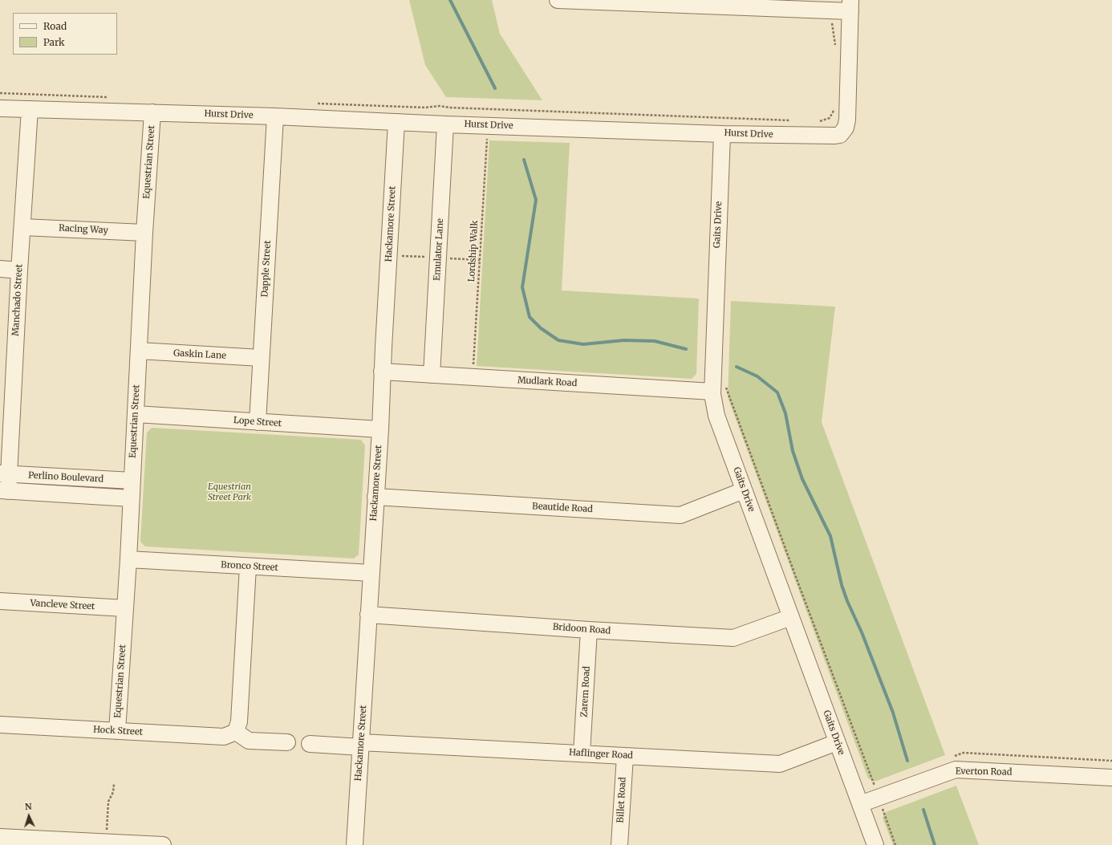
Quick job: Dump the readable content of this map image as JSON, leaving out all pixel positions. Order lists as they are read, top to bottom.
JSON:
{
  "streets": {
    "street": [
      "Hurst Drive",
      "Equestrian Street",
      "Hackamore Street",
      "Gaits Drive",
      "Racing Way",
      "Emulator Lane",
      "Dapple Street",
      "Manchado Street",
      "Gaskin Lane",
      "Mudlark Road",
      "Lope Street",
      "Perlino Boulevard",
      "Beautide Road",
      "Bronco Street",
      "Vancleve Street",
      "Bridoon Road",
      "Zarem Road",
      "Hock Street",
      "Haflinger Road",
      "Everton Road",
      "Billet Road"
    ],
    "path": ["Lordship Walk"]
  },
  "crossings": [
    ["Hurst Drive", "Equestrian Street"],
    ["Hurst Drive", "Hackamore Street"],
    ["Hurst Drive", "Gaits Drive"],
    ["Hurst Drive", "Emulator Lane"],
    ["Hurst Drive", "Lordship Walk"],
    ["Hurst Drive", "Dapple Street"],
    ["Hurst Drive", "Manchado Street"],
    ["Equestrian Street", "Racing Way"],
    ["Equestrian Street", "Gaskin Lane"],
    ["Equestrian Street", "Lope Street"],
    ["Equestrian Street", "Perlino Boulevard"],
    ["Equestrian Street", "Bronco Street"],
    ["Equestrian Street", "Vancleve Street"],
    ["Equestrian Street", "Hock Street"],
    ["Hackamore Street", "Mudlark Road"],
    ["Hackamore Street", "Lope Street"],
    ["Hackamore Street", "Beautide Road"],
    ["Hackamore Street", "Bronco Street"],
    ["Hackamore Street", "Bridoon Road"],
    ["Hackamore Street", "Haflinger Road"],
    ["Gaits Drive", "Mudlark Road"],
    ["Gaits Drive", "Beautide Road"],
    ["Gaits Drive", "Bridoon Road"],
    ["Gaits Drive", "Haflinger Road"],
    ["Gaits Drive", "Everton Road"],
    ["Racing Way", "Manchado Street"],
    ["Emulator Lane", "Mudlark Road"],
    ["Lordship Walk", "Mudlark Road"],
    ["Dapple Street", "Gaskin Lane"],
    ["Dapple Street", "Lope Street"],
    ["Manchado Street", "Perlino Boulevard"],
    ["Bridoon Road", "Zarem Road"],
    ["Zarem Road", "Haflinger Road"],
    ["Haflinger Road", "Billet Road"]
  ],
  "parks": ["Equestrian Street Park"],
  "legend": ["Road", "Park"],
  "north": "top"
}
